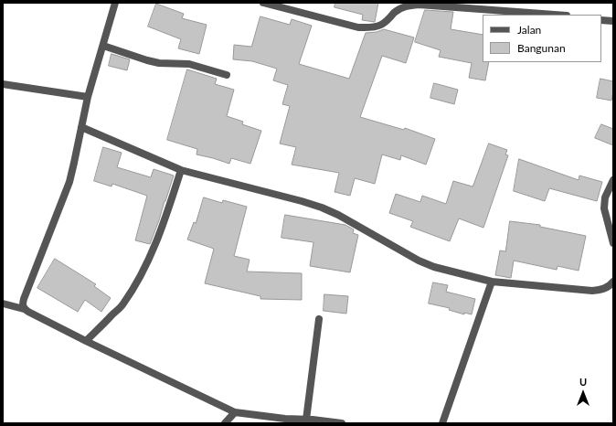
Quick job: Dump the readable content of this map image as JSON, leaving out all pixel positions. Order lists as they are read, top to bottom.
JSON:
{
  "legend": ["Jalan", "Bangunan"],
  "north": "top"
}
